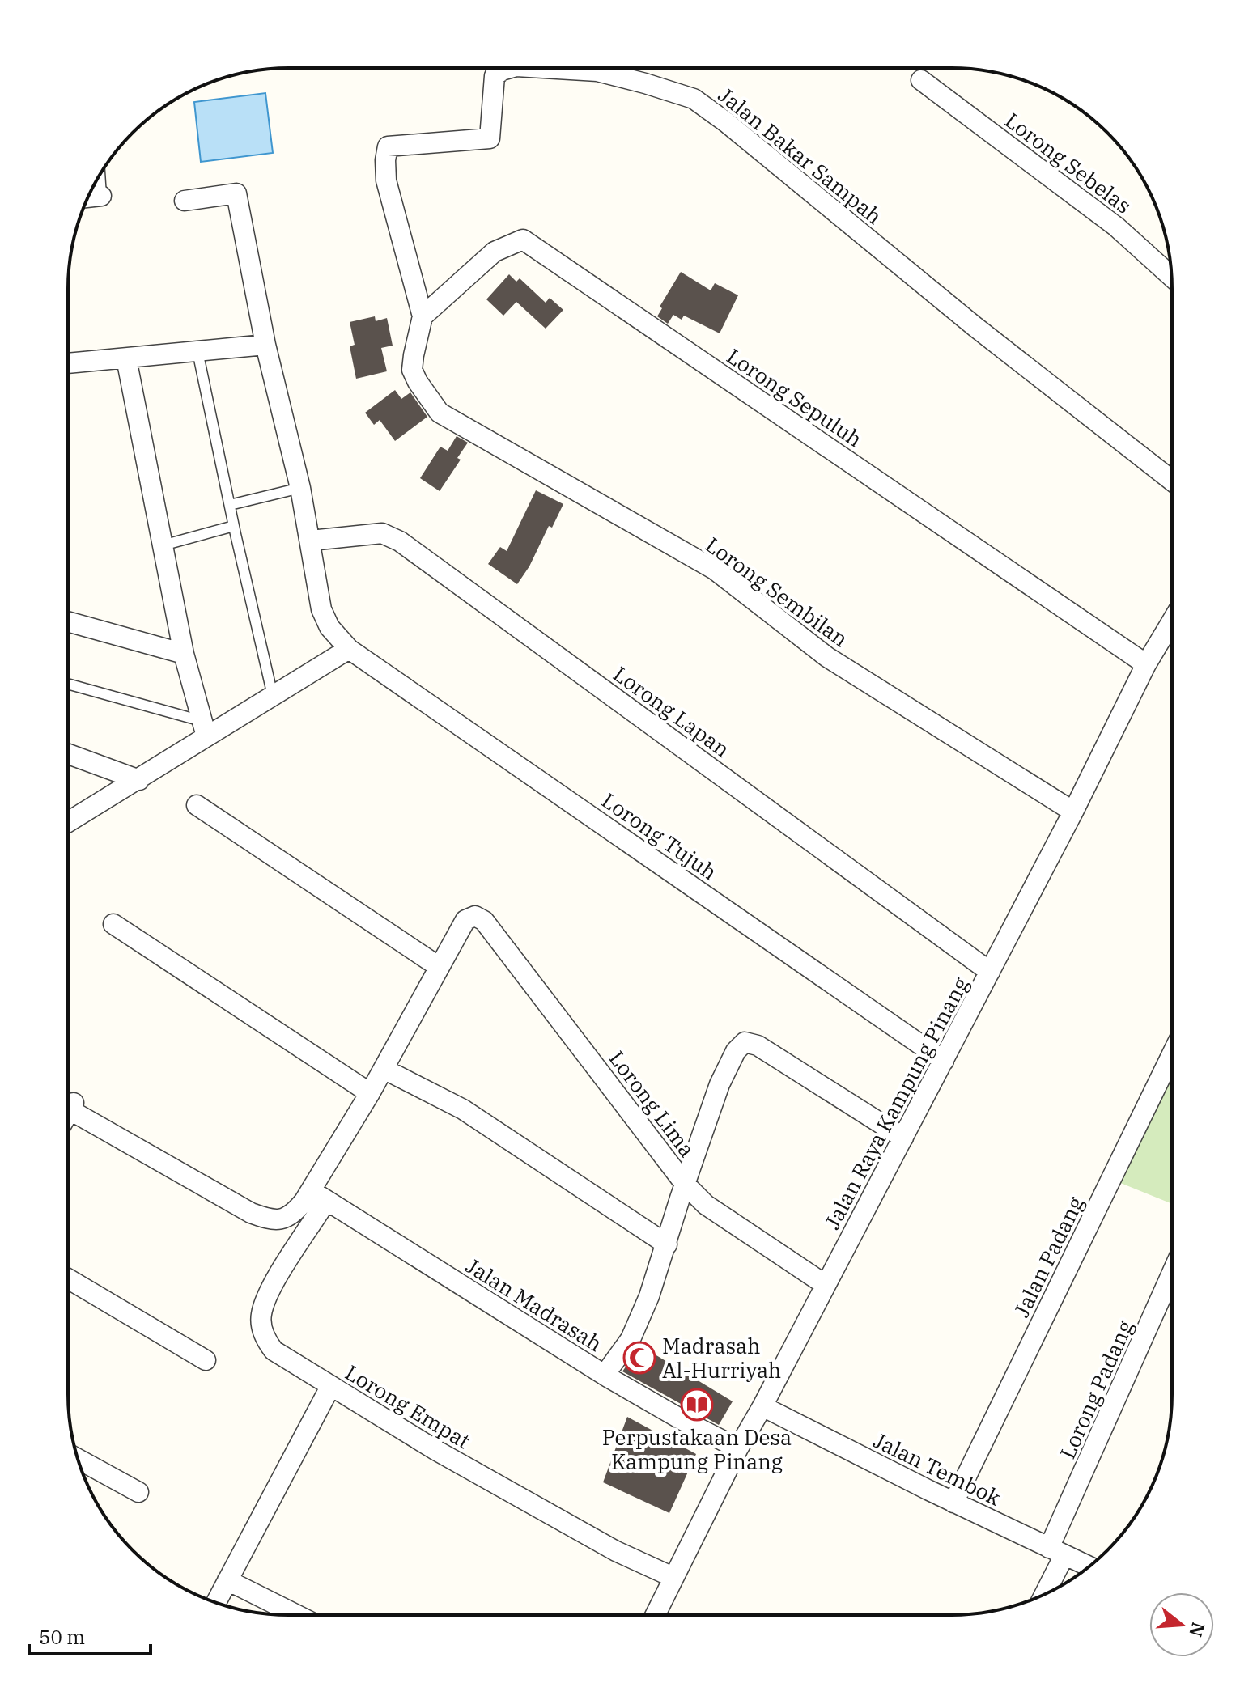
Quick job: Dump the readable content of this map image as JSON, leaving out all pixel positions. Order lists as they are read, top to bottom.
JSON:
{
  "streets": {
    "street": [
      "Jalan Bakar Sampah",
      "Lorong Sebelas",
      "Lorong Sepuluh",
      "Lorong Sembilan",
      "Lorong Lapan",
      "Lorong Tujuh",
      "Jalan Raya Kampung Pinang",
      "Lorong Lima",
      "Jalan Padang",
      "Jalan Madrasah",
      "Lorong Padang",
      "Lorong Empat",
      "Jalan Tembok"
    ]
  },
  "crossings": [
    ["Jalan Bakar Sampah", "Lorong Sepuluh"],
    ["Jalan Bakar Sampah", "Lorong Sembilan"],
    ["Lorong Sepuluh", "Lorong Sembilan"],
    ["Lorong Sepuluh", "Jalan Raya Kampung Pinang"],
    ["Lorong Sembilan", "Jalan Raya Kampung Pinang"],
    ["Lorong Lapan", "Lorong Tujuh"],
    ["Lorong Lapan", "Jalan Raya Kampung Pinang"],
    ["Lorong Tujuh", "Jalan Raya Kampung Pinang"],
    ["Jalan Raya Kampung Pinang", "Lorong Lima"],
    ["Jalan Raya Kampung Pinang", "Jalan Madrasah"],
    ["Jalan Raya Kampung Pinang", "Lorong Empat"],
    ["Jalan Raya Kampung Pinang", "Jalan Tembok"],
    ["Jalan Padang", "Jalan Tembok"],
    ["Jalan Madrasah", "Lorong Empat"],
    ["Lorong Padang", "Jalan Tembok"]
  ],
  "places": {
    "mosque": ["Madrasah Al-Hurriyah"],
    "library": ["Perpustakaan Desa Kampung Pinang"]
  },
  "scale_bar": "50 m",
  "north": "right"
}
